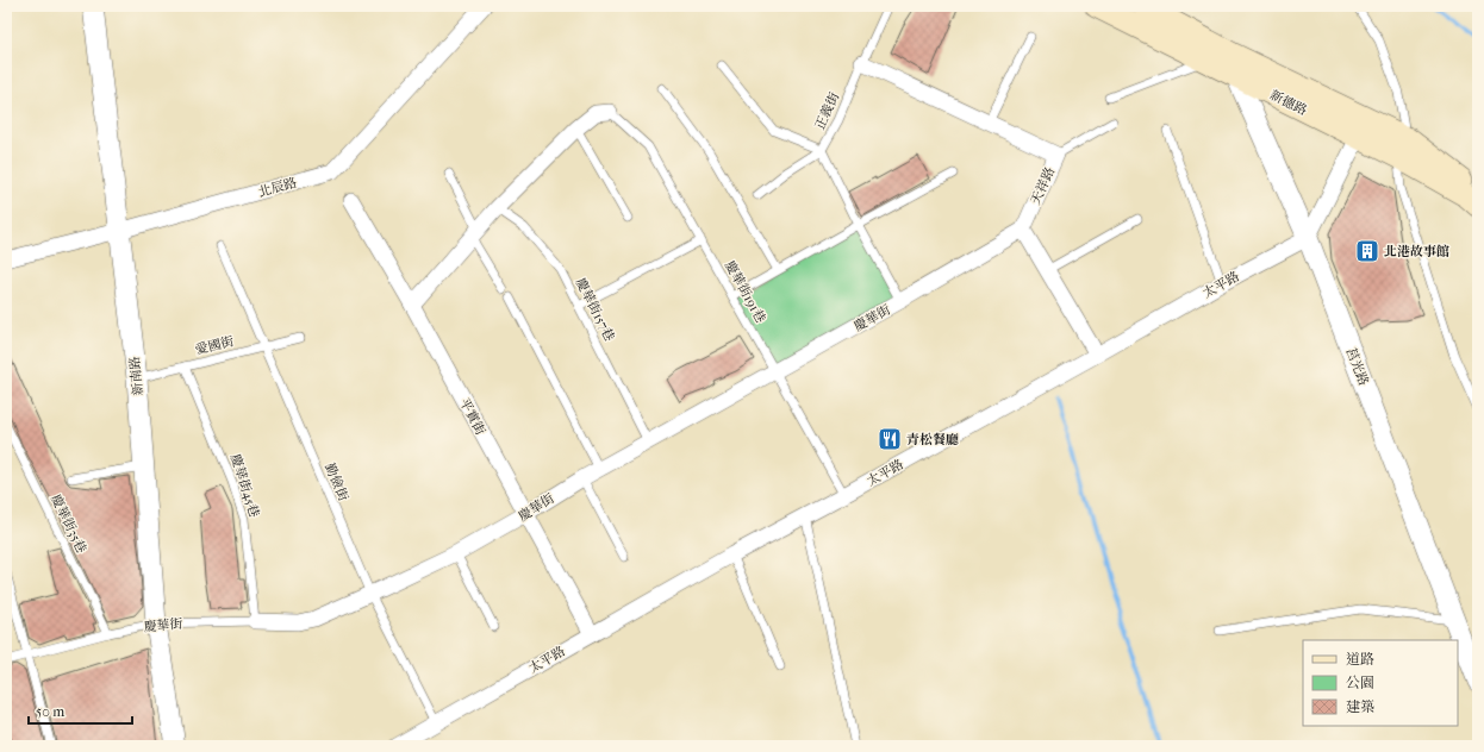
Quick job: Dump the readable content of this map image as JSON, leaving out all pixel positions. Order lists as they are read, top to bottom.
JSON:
{
  "streets": {
    "main road": ["新德路"],
    "street": [
      "天祥路",
      "北辰路",
      "太平路",
      "慶華街",
      "莒光路",
      "新南路",
      "平實街"
    ],
    "lane": [
      "正義街",
      "慶華街191巷",
      "慶華街157巷",
      "愛國街",
      "勤儉街",
      "慶華街45巷",
      "慶華街35巷"
    ]
  },
  "crossings": [
    ["新德路", "莒光路"],
    ["正義街", "天祥路"],
    ["正義街", "慶華街"],
    ["天祥路", "慶華街"],
    ["北辰路", "新南路"],
    ["太平路", "慶華街191巷"],
    ["太平路", "莒光路"],
    ["太平路", "平實街"],
    ["太平路", "勤儉街"],
    ["慶華街191巷", "慶華街"],
    ["慶華街157巷", "慶華街"],
    ["慶華街", "新南路"],
    ["慶華街", "平實街"],
    ["慶華街", "勤儉街"],
    ["慶華街", "慶華街45巷"],
    ["慶華街", "慶華街35巷"],
    ["愛國街", "新南路"],
    ["愛國街", "勤儉街"],
    ["愛國街", "慶華街45巷"]
  ],
  "places": {
    "building": ["北港故事館"],
    "restaurant": ["青松餐廳"]
  },
  "legend": ["道路", "公園", "建築"],
  "scale_bar": "50 m"
}
